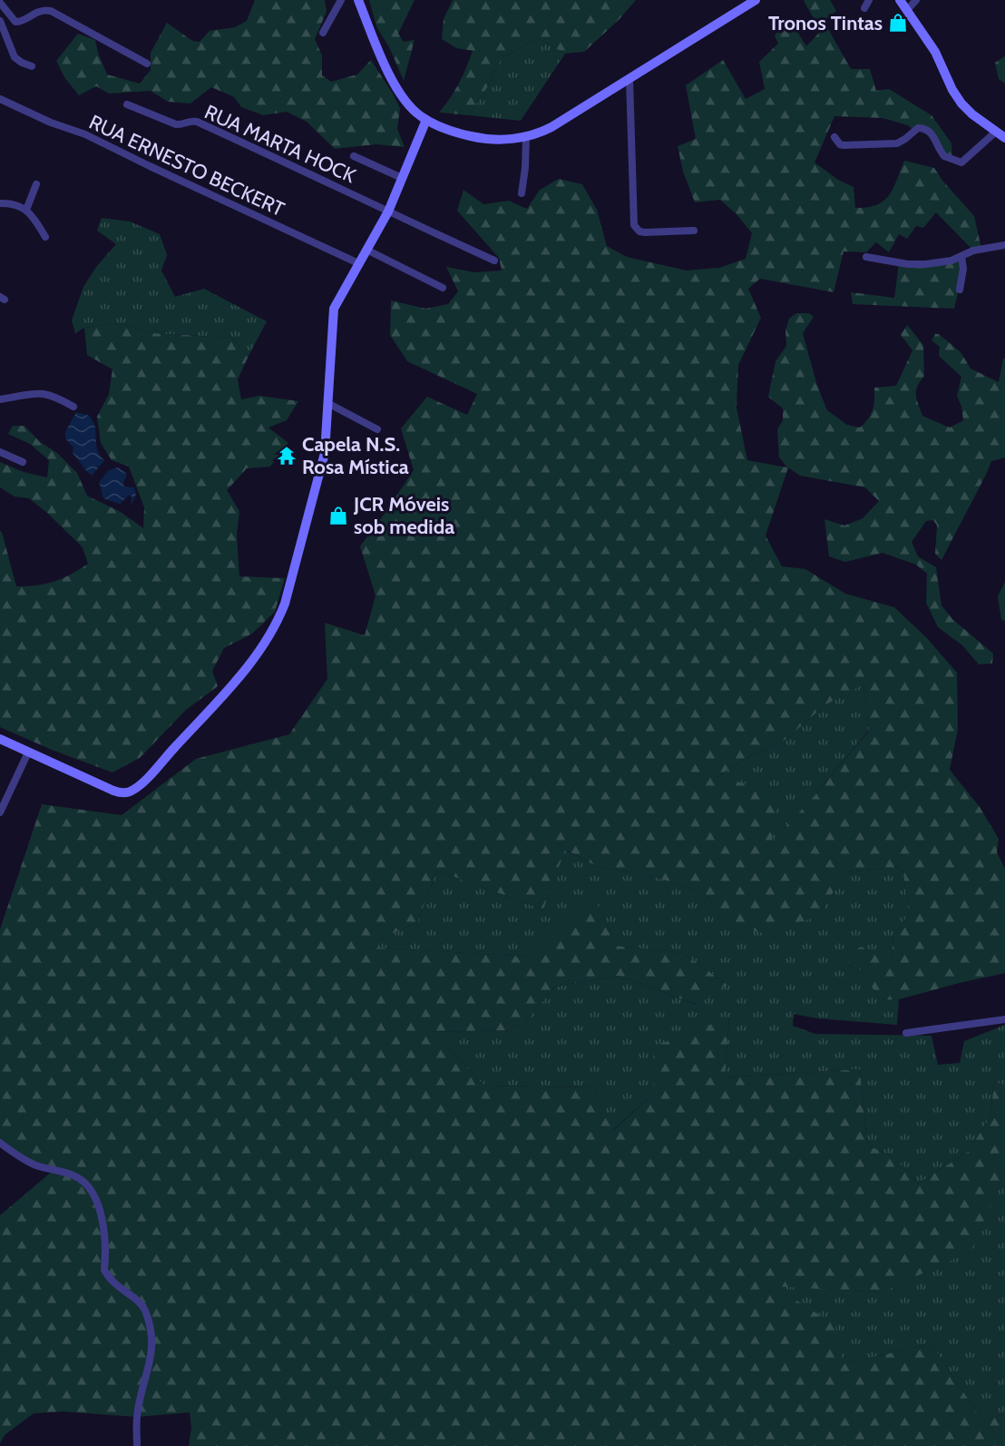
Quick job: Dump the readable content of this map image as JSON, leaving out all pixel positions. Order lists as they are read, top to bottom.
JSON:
{
  "streets": {
    "street": ["RUA MARTA HOCK", "RUA ERNESTO BECKERT"]
  },
  "places": {
    "shop": ["Tronos Tintas", "JCR Móveis sob medida"],
    "temple": ["Capela N.S. Rosa Mística"]
  }
}
